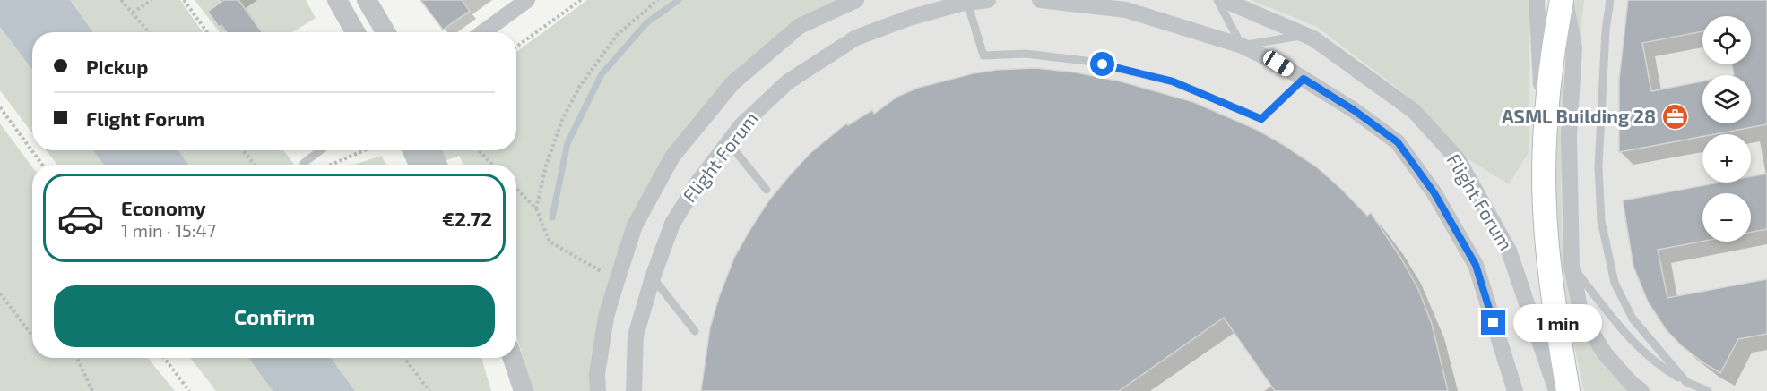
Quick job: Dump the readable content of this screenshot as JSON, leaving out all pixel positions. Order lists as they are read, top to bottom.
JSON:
{
  "streets": {
    "street": ["Flight Forum"]
  },
  "places": {
    "office": ["ASML Building 28"]
  },
  "page": {
    "map_buttons": ["+", "−"],
    "banner": ["Pickup", "Flight Forum"],
    "list": [
      {
        "name": "Economy",
        "note": "1 min · 15:47",
        "value": "€2.72"
      }
    ],
    "buttons": "Confirm",
    "bubble": "1 min"
  }
}
